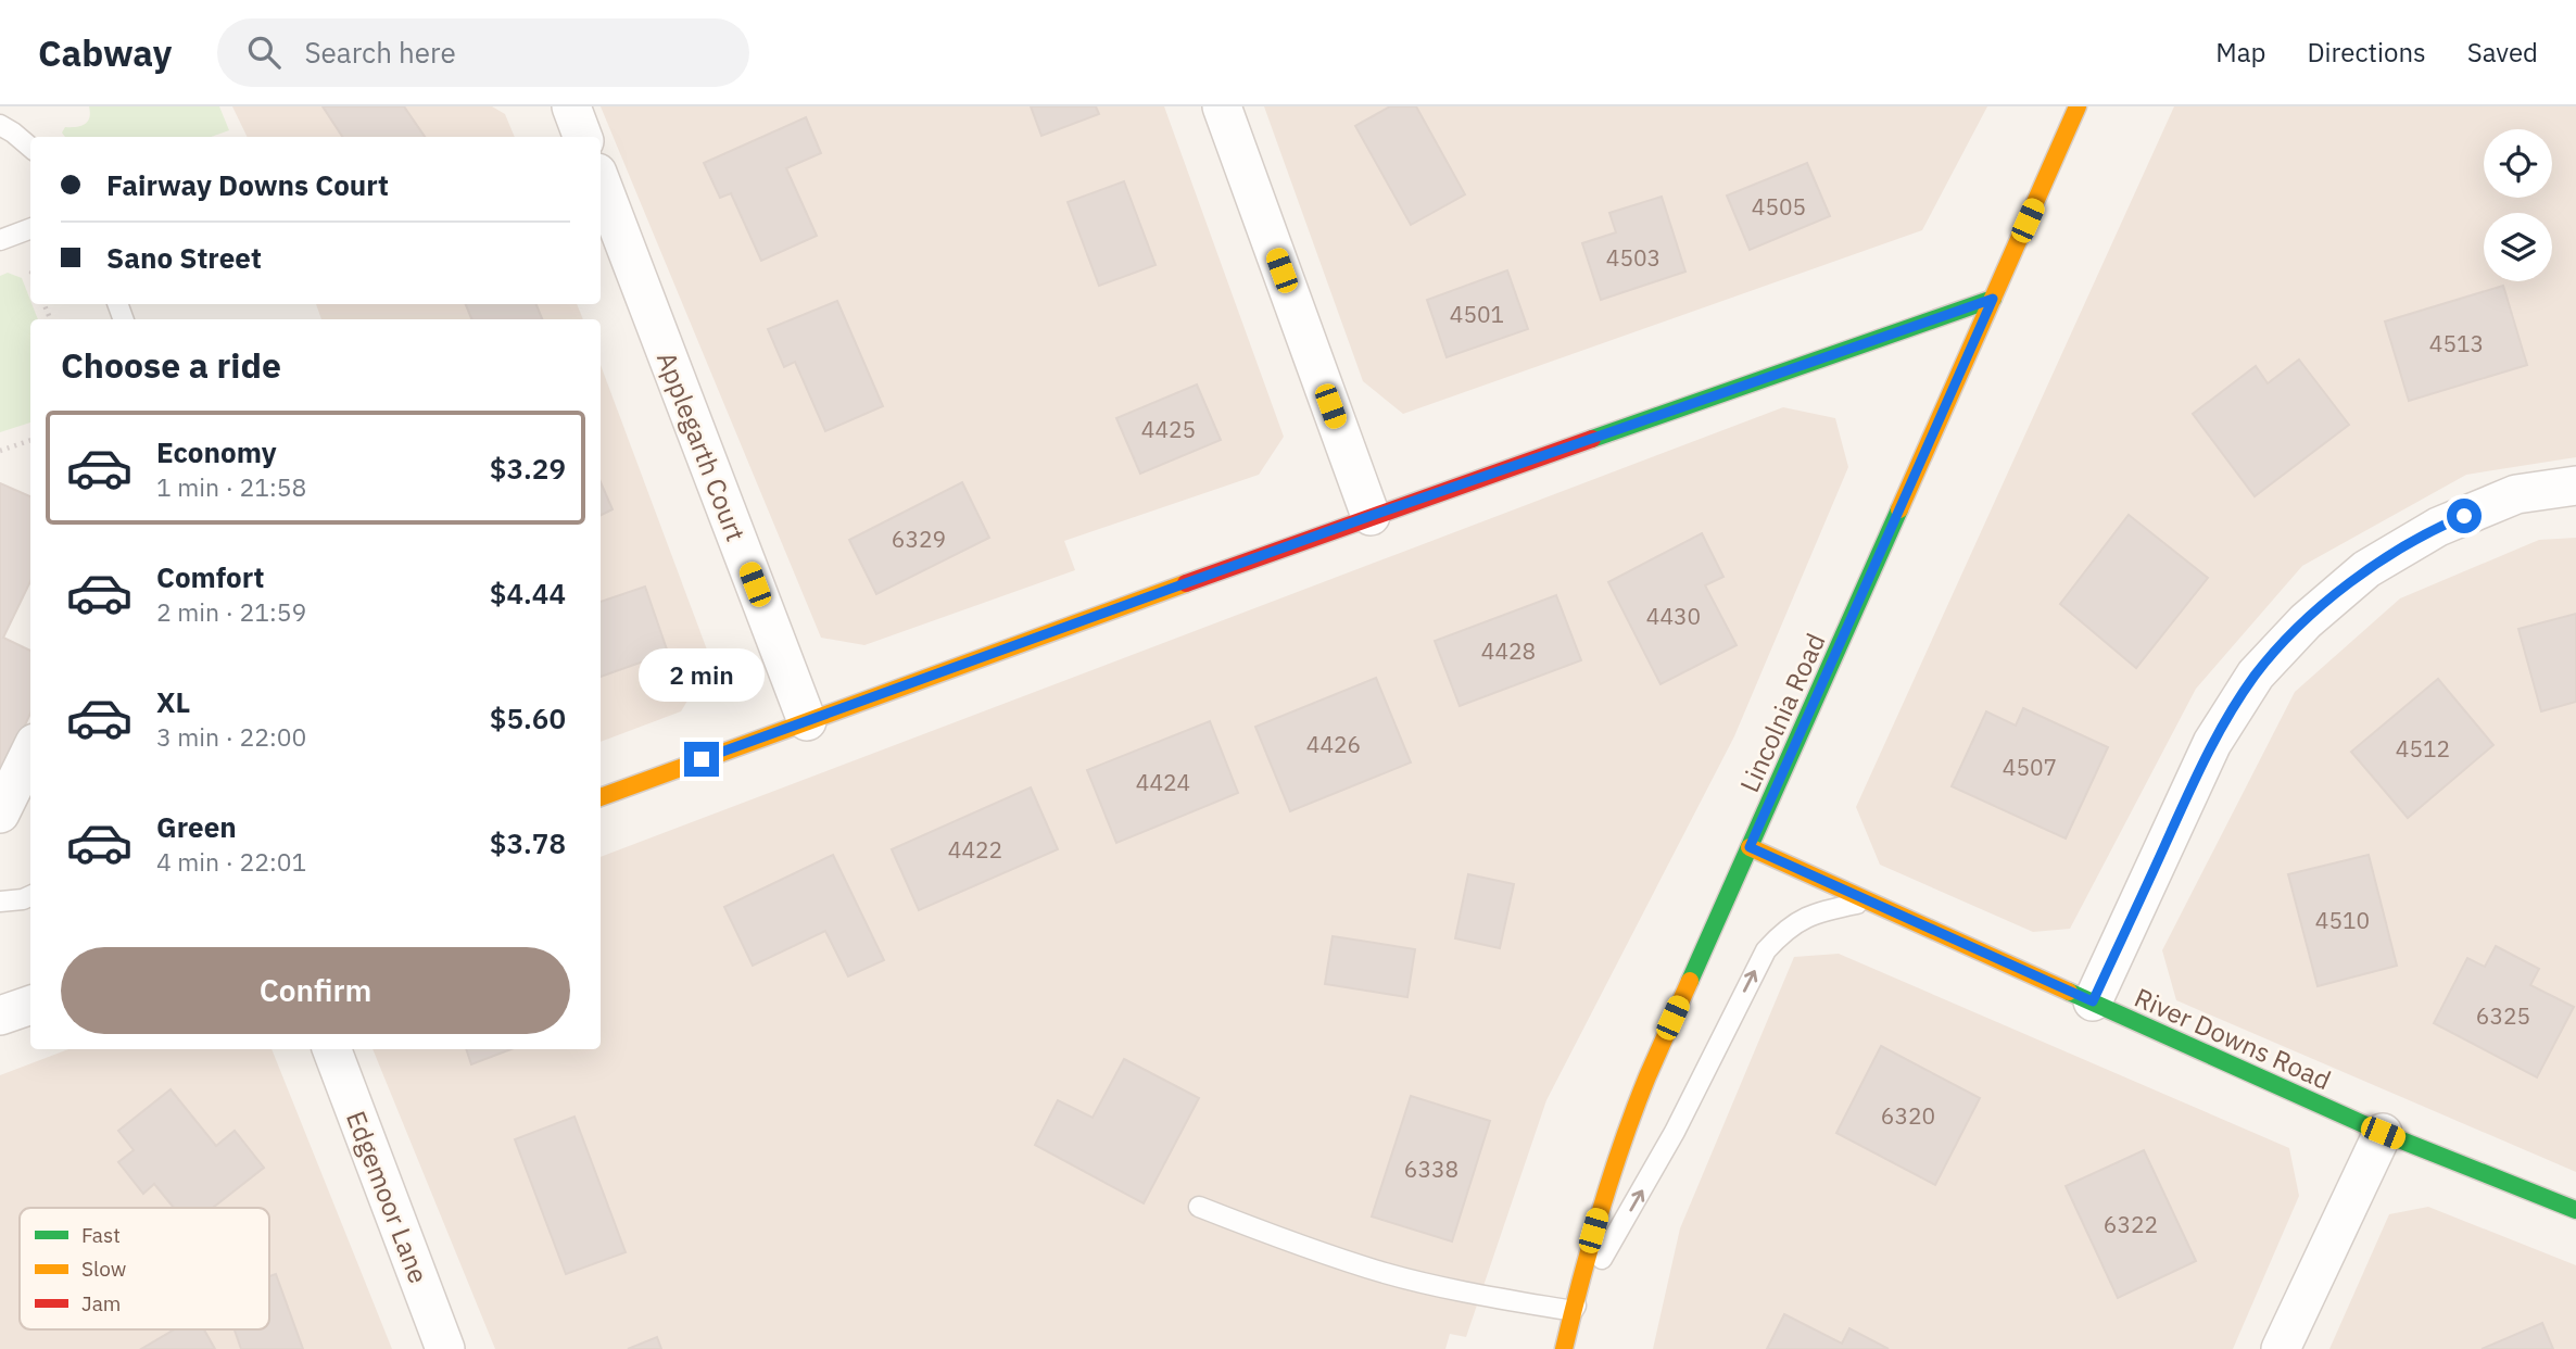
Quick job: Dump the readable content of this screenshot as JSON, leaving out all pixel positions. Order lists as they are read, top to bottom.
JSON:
{
  "streets": {
    "street": [
      "Applegarth Court",
      "Lincolnia Road",
      "River Downs Road",
      "Edgemoor Lane"
    ]
  },
  "crossings": [
    ["Lincolnia Road", "River Downs Road"]
  ],
  "house_numbers": [
    "4505",
    "4503",
    "4501",
    "4513",
    "4425",
    "6329",
    "4430",
    "4428",
    "4426",
    "4512",
    "4507",
    "4424",
    "4422",
    "4510",
    "6325",
    "6320",
    "6338",
    "6322"
  ],
  "legend": ["Fast", "Slow", "Jam"],
  "page": {
    "header": "Cabway",
    "search": "Search here",
    "nav": ["Map", "Directions", "Saved"],
    "banner": ["Fairway Downs Court", "Sano Street"],
    "heading": "Choose a ride",
    "list": [
      {
        "name": "Economy",
        "note": "1 min · 21:58",
        "value": "$3.29"
      },
      {
        "name": "Comfort",
        "note": "2 min · 21:59",
        "value": "$4.44"
      },
      {
        "name": "XL",
        "note": "3 min · 22:00",
        "value": "$5.60"
      },
      {
        "name": "Green",
        "note": "4 min · 22:01",
        "value": "$3.78"
      }
    ],
    "bubble": "2 min",
    "buttons": "Confirm"
  }
}
